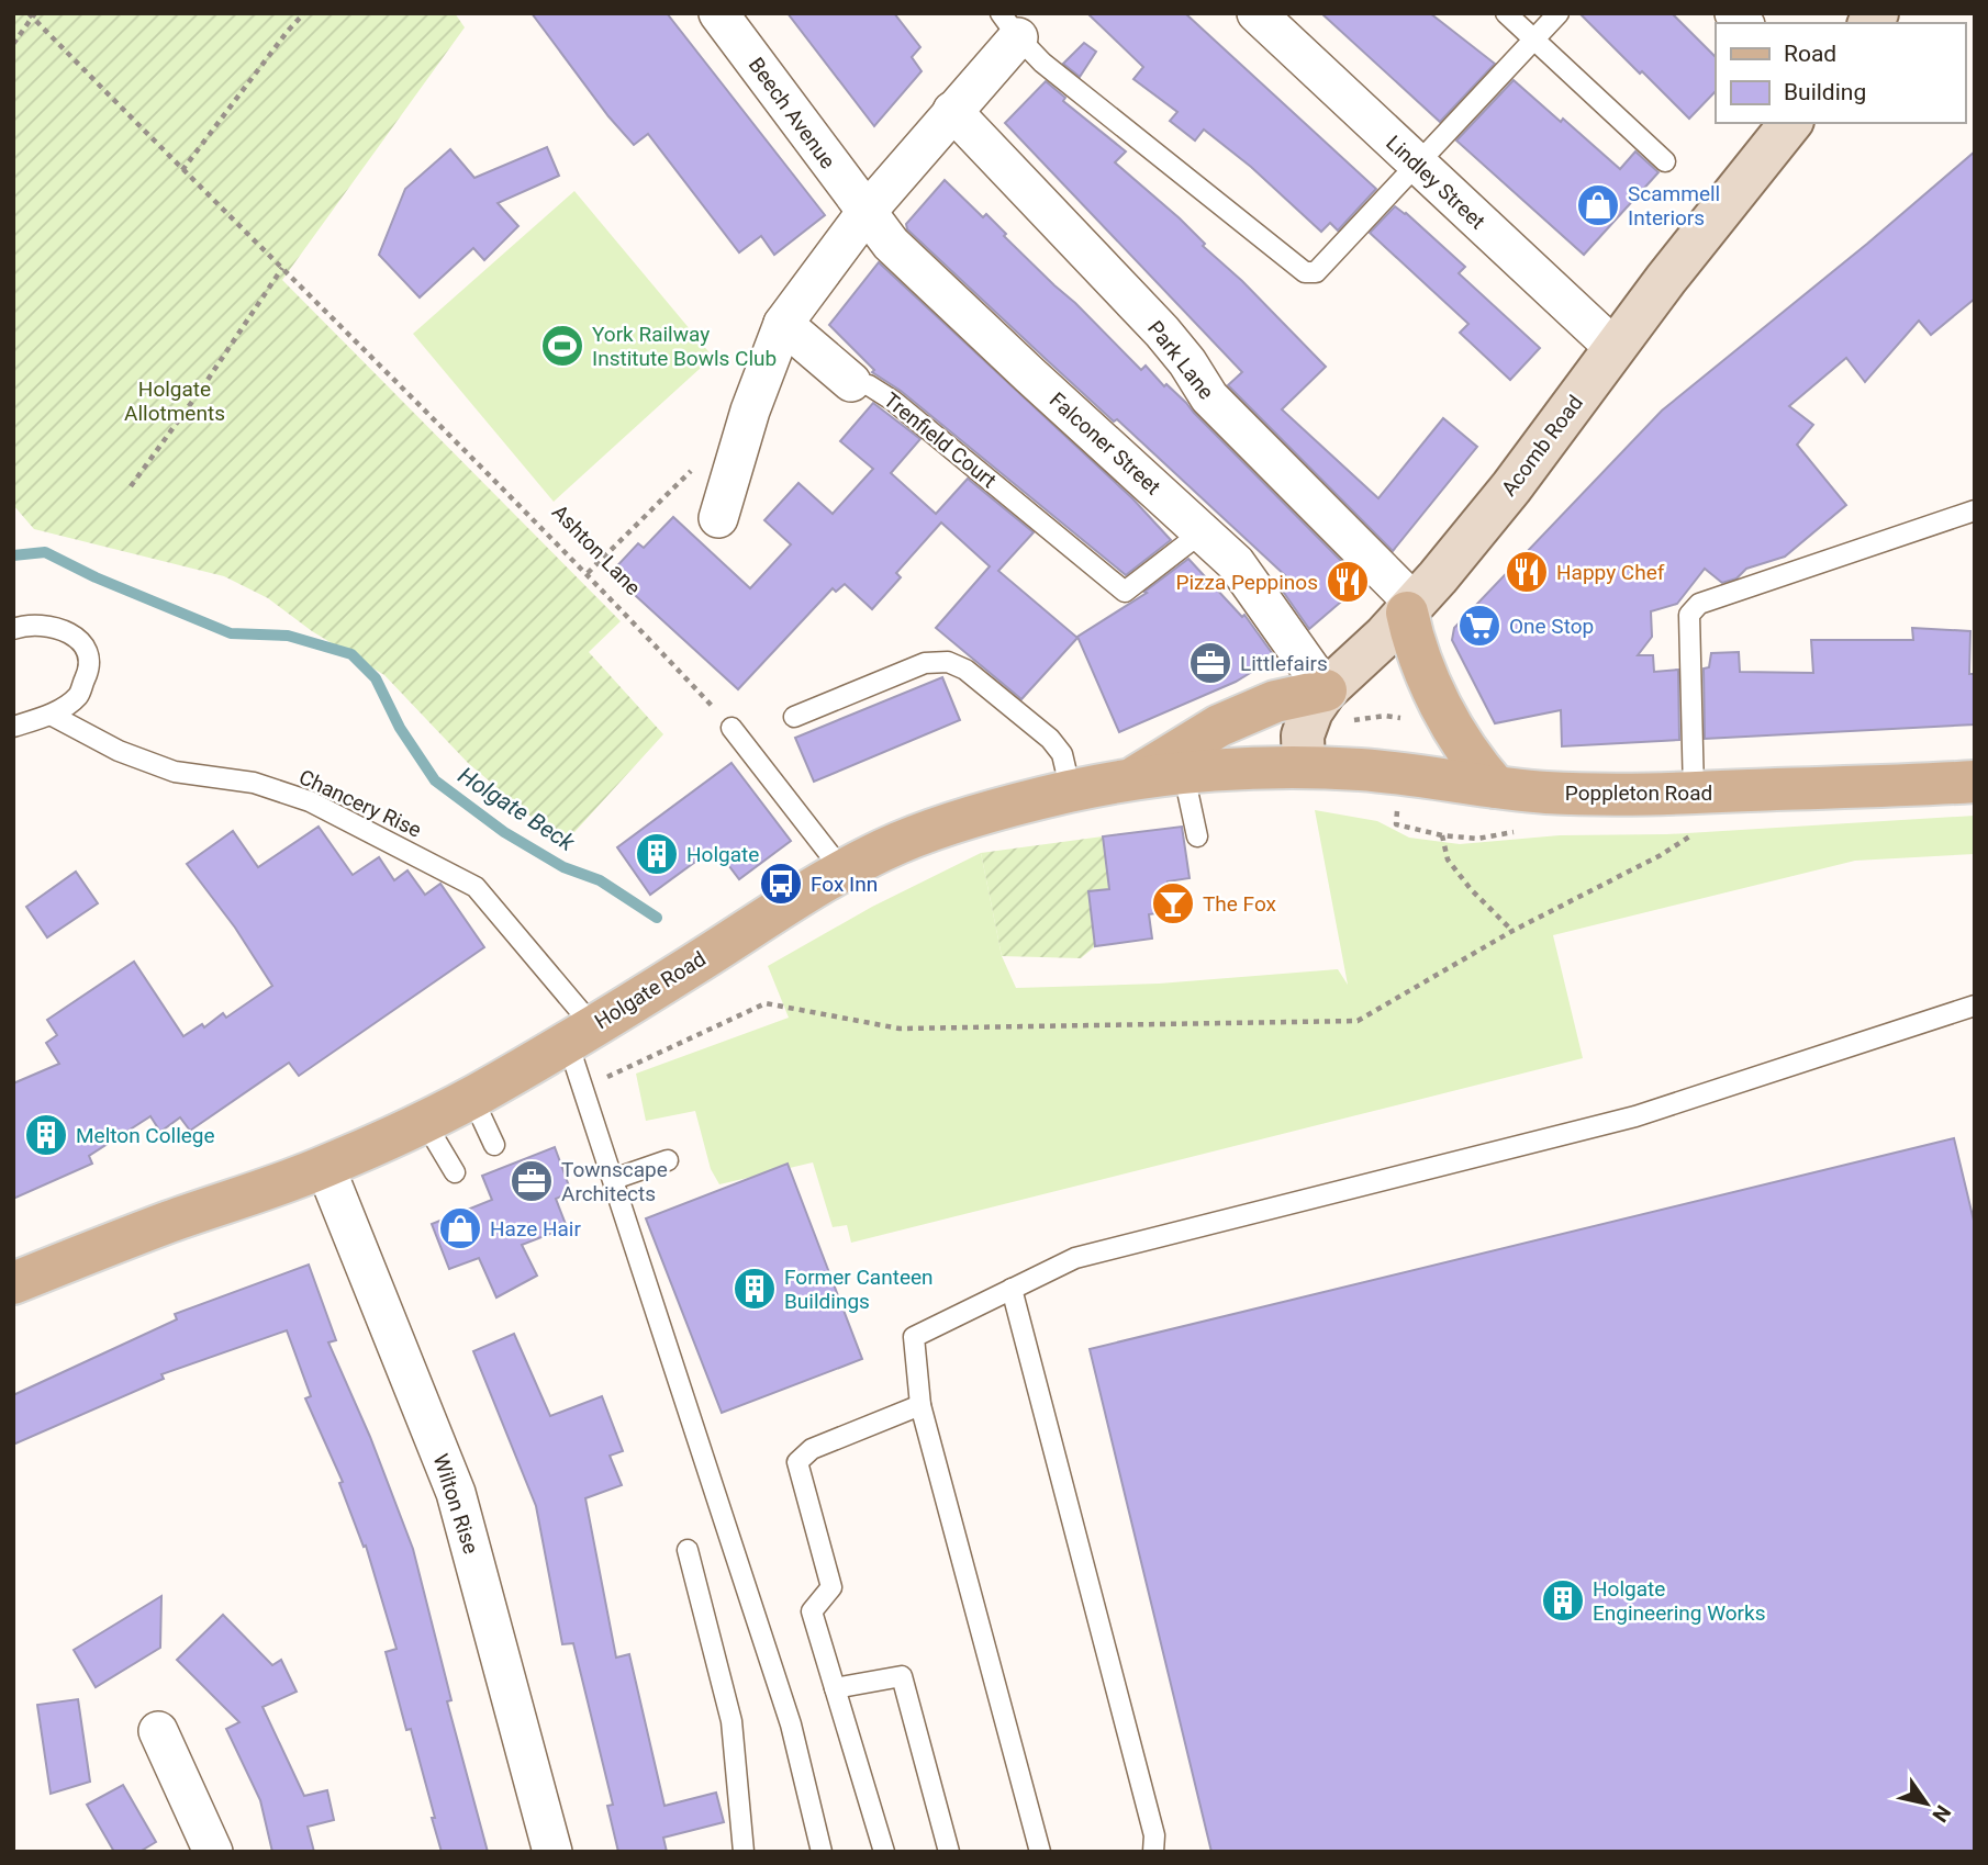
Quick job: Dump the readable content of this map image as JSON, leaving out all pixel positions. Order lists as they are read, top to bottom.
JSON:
{
  "streets": {
    "main road": ["Acomb Road", "Poppleton Road", "Holgate Road"],
    "street": [
      "Beech Avenue",
      "Lindley Street",
      "Park Lane",
      "Trenfield Court",
      "Falconer Street",
      "Wilton Rise"
    ],
    "lane": ["Chancery Rise"],
    "path": ["Ashton Lane"]
  },
  "crossings": [
    ["Beech Avenue", "Falconer Street"],
    ["Lindley Street", "Acomb Road"],
    ["Park Lane", "Acomb Road"],
    ["Trenfield Court", "Falconer Street"],
    ["Falconer Street", "Acomb Road"],
    ["Acomb Road", "Poppleton Road"],
    ["Acomb Road", "Holgate Road"],
    ["Poppleton Road", "Holgate Road"],
    ["Chancery Rise", "Holgate Road"],
    ["Holgate Road", "Wilton Rise"]
  ],
  "water": ["Holgate Beck"],
  "parks": ["Holgate Allotments"],
  "places": {
    "shop": ["Scammell Interiors", "Haze Hair"],
    "sports": ["York Railway Institute Bowls Club"],
    "restaurant": ["Happy Chef", "Pizza Peppinos"],
    "supermarket": ["One Stop"],
    "office": ["Littlefairs", "Townscape Architects"],
    "building": [
      "Holgate",
      "Melton College",
      "Former Canteen Buildings",
      "Holgate Engineering Works"
    ],
    "bus stop": ["Fox Inn"],
    "bar": ["The Fox"]
  },
  "legend": ["Road", "Building"],
  "north": "bottom right"
}
